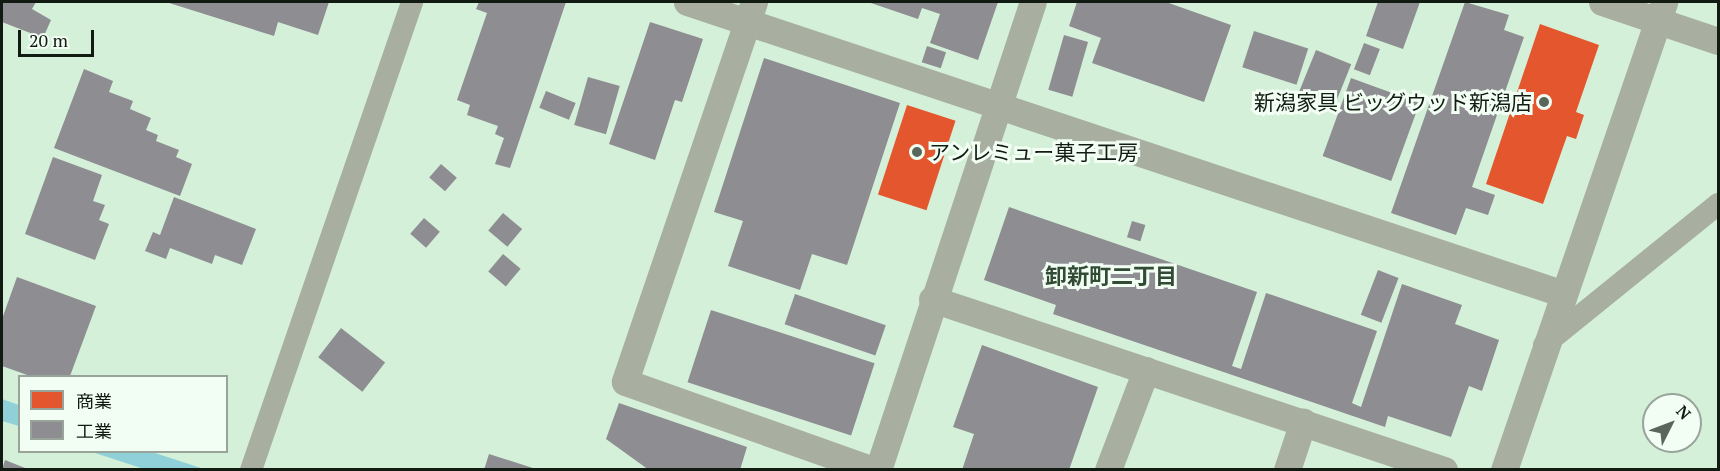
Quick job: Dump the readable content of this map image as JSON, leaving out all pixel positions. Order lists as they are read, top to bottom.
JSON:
{
  "districts": ["卸新町二丁目"],
  "places": ["新潟家具 ビッグウッド新潟店", "アンレミュー菓子工房"],
  "legend": ["商業", "工業"],
  "scale_bar": "20 m",
  "north": "top right"
}
